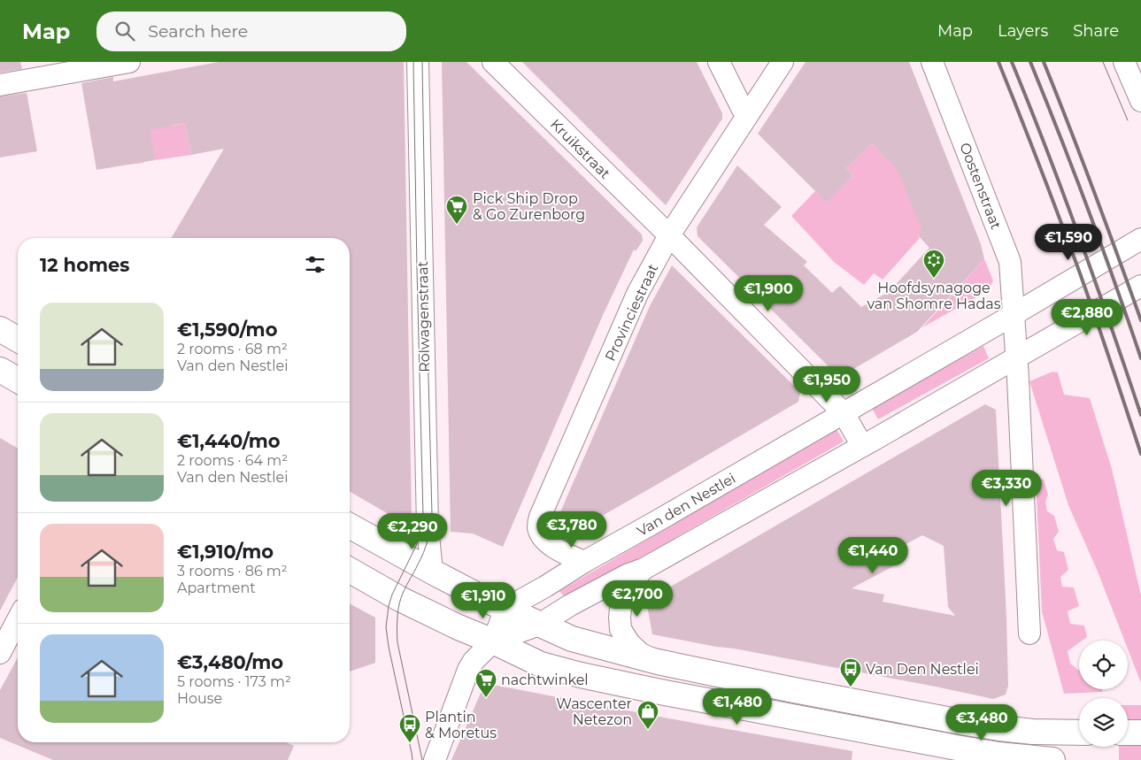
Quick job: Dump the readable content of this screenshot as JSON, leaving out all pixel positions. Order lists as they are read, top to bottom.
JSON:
{
  "streets": {
    "street": [
      "Kruikstraat",
      "Oostenstraat",
      "Provinciestraat",
      "Rolwagenstraat",
      "Van den Nestlei"
    ]
  },
  "crossings": [
    ["Kruikstraat", "Provinciestraat"],
    ["Kruikstraat", "Van den Nestlei"],
    ["Oostenstraat", "Van den Nestlei"],
    ["Provinciestraat", "Van den Nestlei"]
  ],
  "places": {
    "supermarket": ["Pick Ship Drop & Go Zurenborg", "nachtwinkel"],
    "synagogue": ["Hoofdsynagoge van Shomre Hadas"],
    "bus stop": ["Van Den Nestlei", "Plantin & Moretus"],
    "shop": ["Wascenter Netezon"]
  },
  "page": {
    "header": "Map",
    "search": "Search here",
    "nav": ["Map", "Layers", "Share"],
    "price": [
      "€1,590",
      "€1,900",
      "€2,880",
      "€1,950",
      "€3,330",
      "€3,780",
      "€2,290",
      "€1,440",
      "€2,700",
      "€1,910",
      "€1,480",
      "€3,480"
    ],
    "heading": "12 homes",
    "list": [
      {
        "name": "€1,590/mo",
        "note": "2 rooms · 68 m² · Van den Nestlei"
      },
      {
        "name": "€1,440/mo",
        "note": "2 rooms · 64 m² · Van den Nestlei"
      },
      {
        "name": "€1,910/mo",
        "note": "3 rooms · 86 m² · Apartment"
      },
      {
        "name": "€3,480/mo",
        "note": "5 rooms · 173 m² · House"
      }
    ]
  }
}
